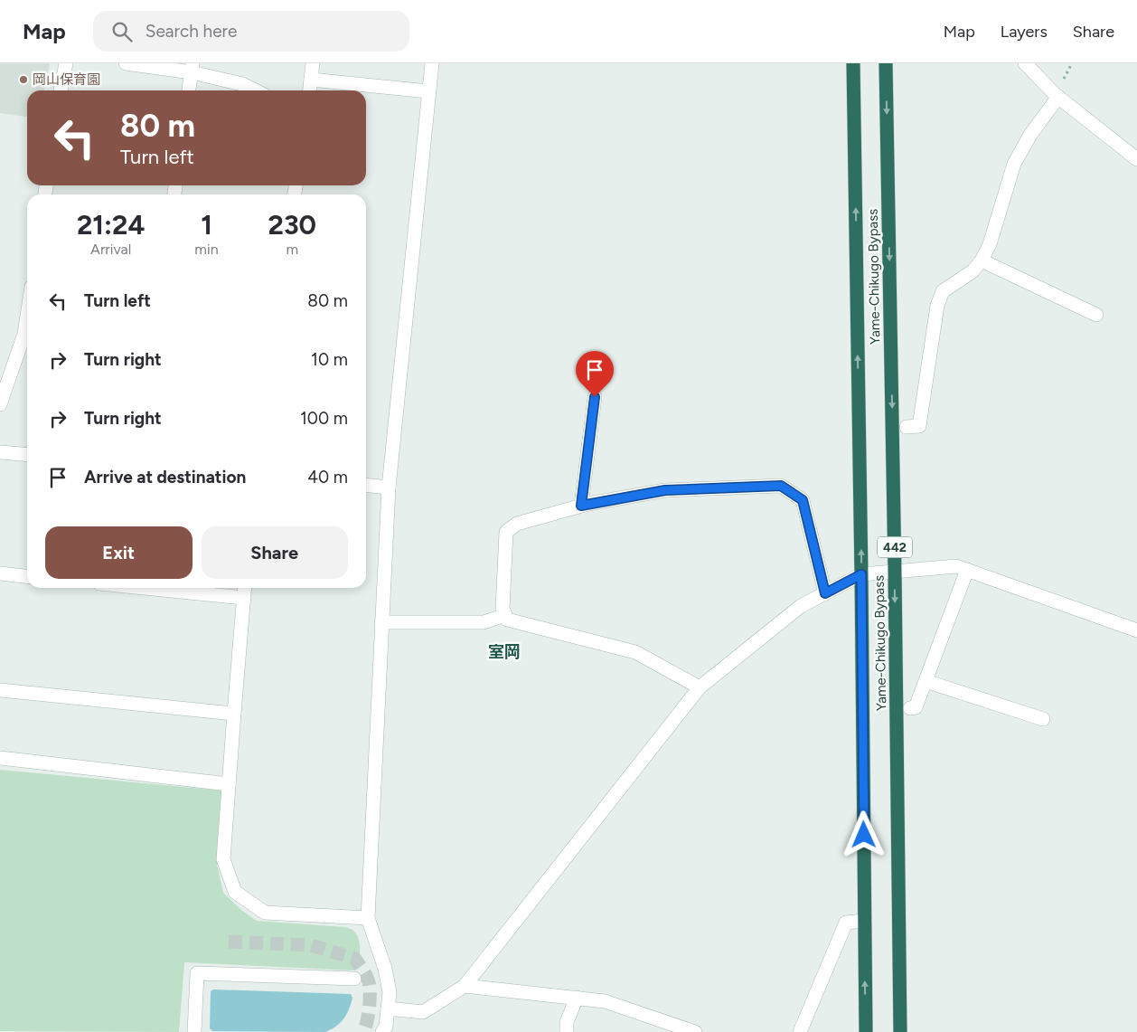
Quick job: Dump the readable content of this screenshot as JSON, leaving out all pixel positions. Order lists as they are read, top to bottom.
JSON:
{
  "streets": {
    "highway": ["Yame-Chikugo Bypass", "442"]
  },
  "districts": ["室岡"],
  "places": ["岡山保育園"],
  "page": {
    "header": "Map",
    "search": "Search here",
    "nav": ["Map", "Layers", "Share"],
    "turn": ["80 m", "Turn left"],
    "eta": [
      "21:24",
      "Arrival",
      "1",
      "min",
      "230",
      "m"
    ],
    "list": [
      {
        "name": "Turn left",
        "value": "80 m"
      },
      {
        "name": "Turn right",
        "value": "10 m"
      },
      {
        "name": "Turn right",
        "value": "100 m"
      },
      {
        "name": "Arrive at destination",
        "value": "40 m"
      }
    ],
    "buttons": ["Exit", "Share"]
  }
}
